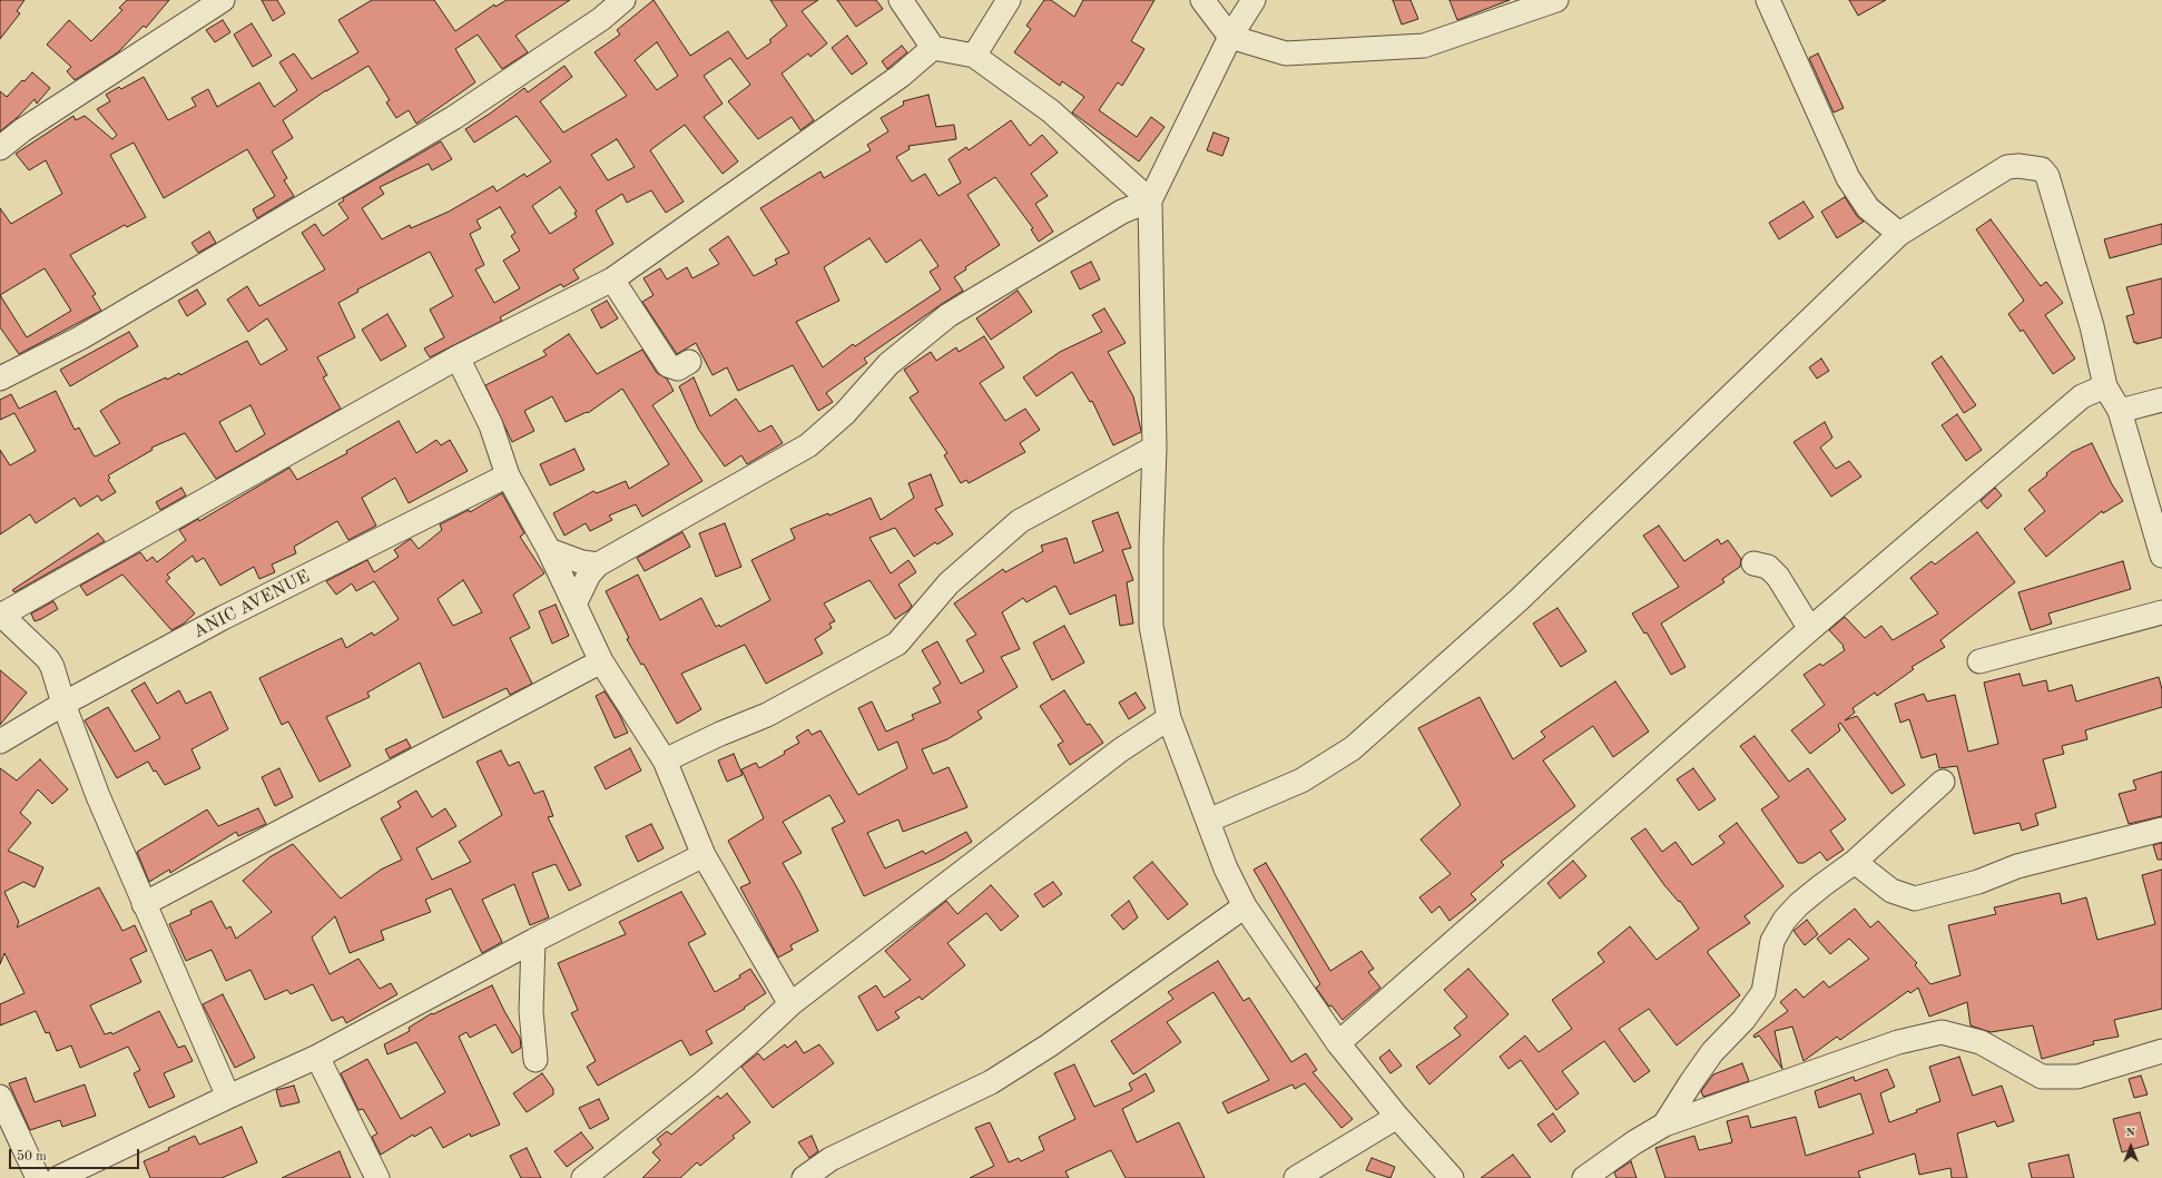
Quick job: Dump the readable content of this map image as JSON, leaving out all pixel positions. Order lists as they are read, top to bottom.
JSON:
{
  "streets": {
    "street": ["ANIC AVENUE"]
  },
  "scale_bar": "50 m",
  "north": "top"
}
